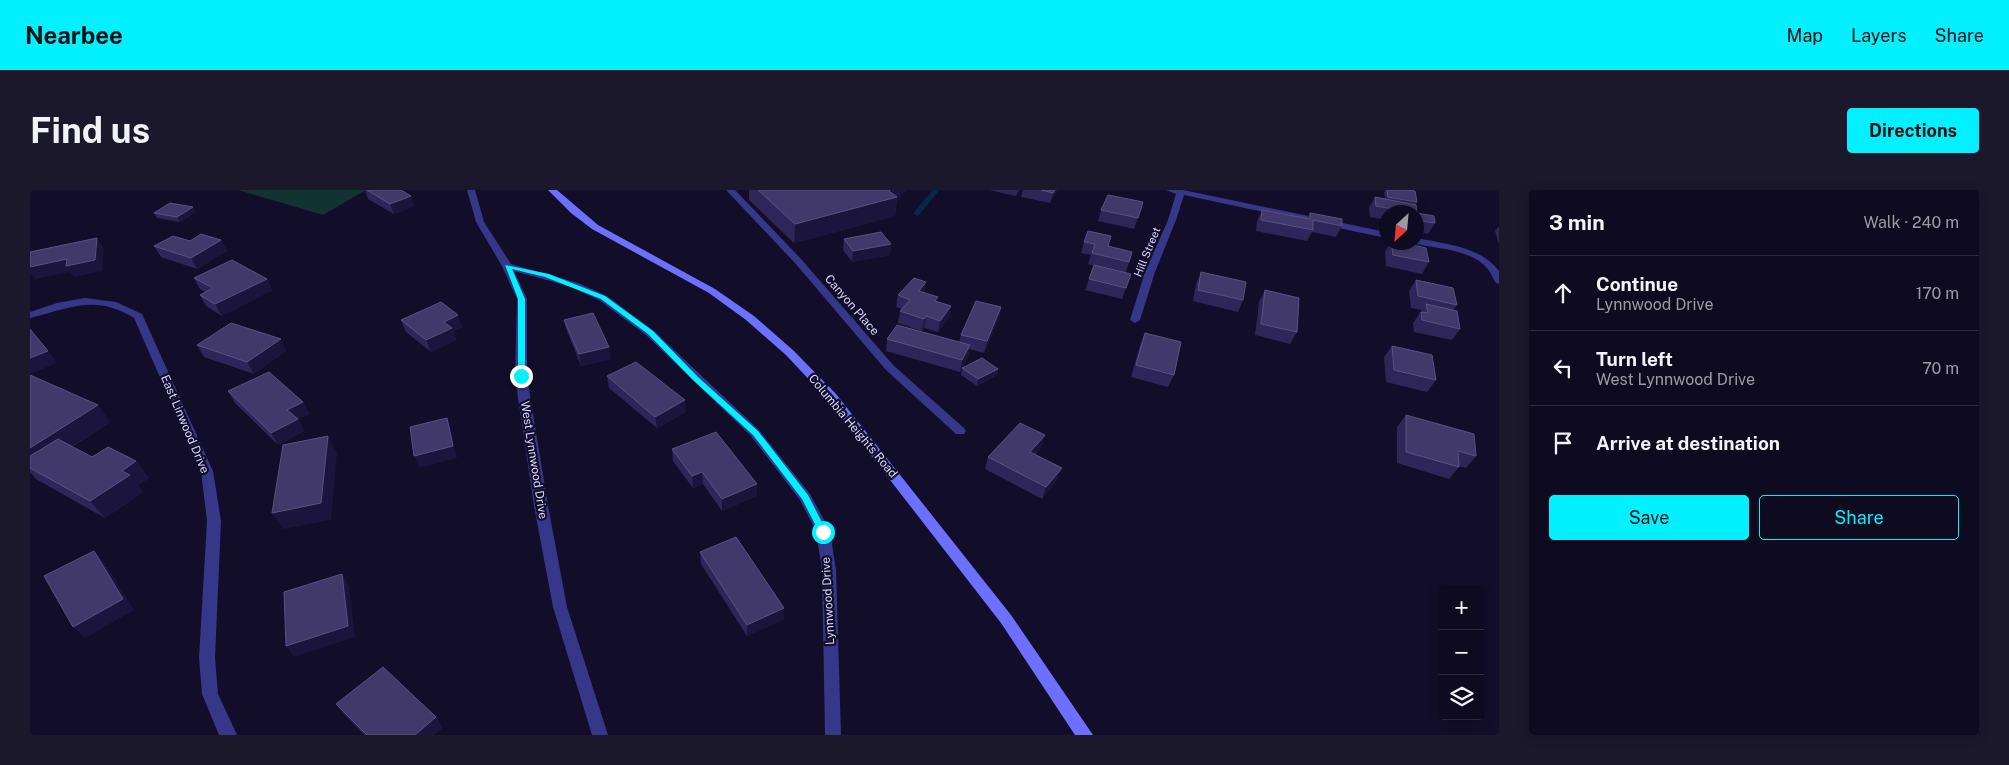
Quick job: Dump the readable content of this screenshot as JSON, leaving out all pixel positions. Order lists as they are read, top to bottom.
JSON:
{
  "streets": {
    "street": [
      "Hill Street",
      "Canyon Place",
      "East Linwood Drive",
      "Columbia Heights Road",
      "West Lynnwood Drive",
      "Lynnwood Drive"
    ]
  },
  "crossings": [
    ["West Lynnwood Drive", "Lynnwood Drive"]
  ],
  "north": "bottom left",
  "page": {
    "header": "Nearbee",
    "nav": ["Map", "Layers", "Share"],
    "buttons": [
      "Directions",
      ["Save", "Share"]
    ],
    "title": "Find us",
    "heading": ["3 min", "Walk · 240 m"],
    "list": [
      ["Continue", "Lynnwood Drive", "170 m"],
      ["Turn left", "West Lynnwood Drive", "70 m"],
      "Arrive at destination"
    ],
    "map_buttons": ["+", "−"]
  }
}
